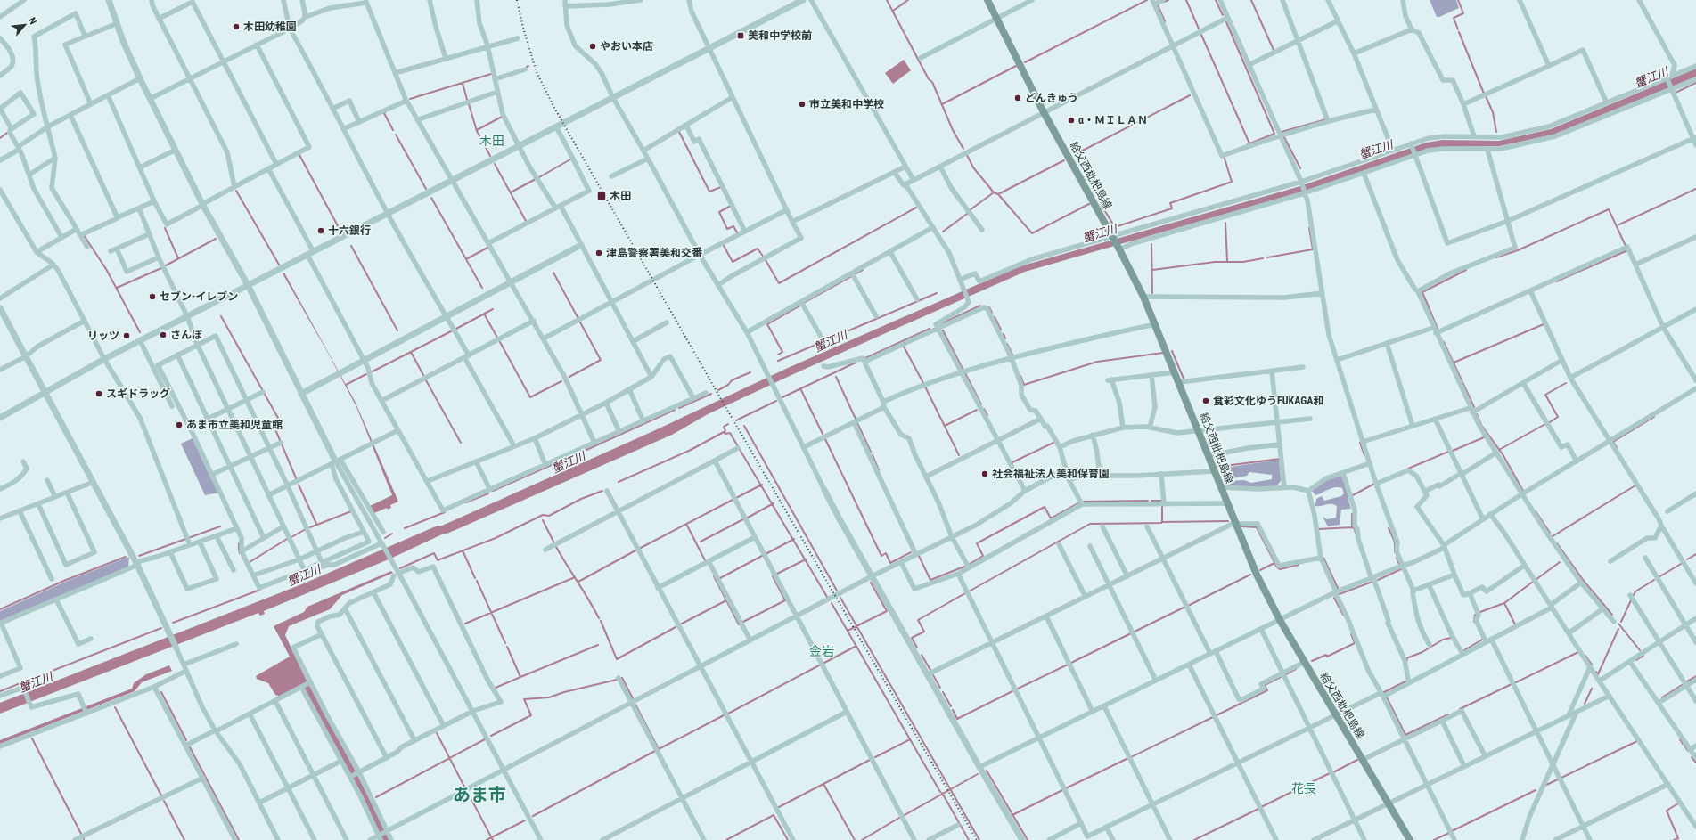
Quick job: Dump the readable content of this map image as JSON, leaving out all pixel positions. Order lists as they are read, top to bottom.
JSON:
{
  "streets": {
    "main road": ["給父西枇杷島線"]
  },
  "districts": [
    "木田",
    "金岩",
    "花長",
    "あま市"
  ],
  "water": ["蟹江川"],
  "places": {
    "other": [
      "木田幼稚園",
      "やおい本店",
      "どんきゅう",
      "市立美和中学校",
      "α・ＭＩＬＡＮ",
      "十六銀行",
      "津島警察署美和交番",
      "セブン-イレブン",
      "さんぽ",
      "リッツ",
      "スギドラッグ",
      "食彩文化ゆうFUKAGA和",
      "あま市立美和児童館",
      "社会福祉法人美和保育園"
    ],
    "transit": ["美和中学校前", "木田"]
  },
  "north": "top right"
}
